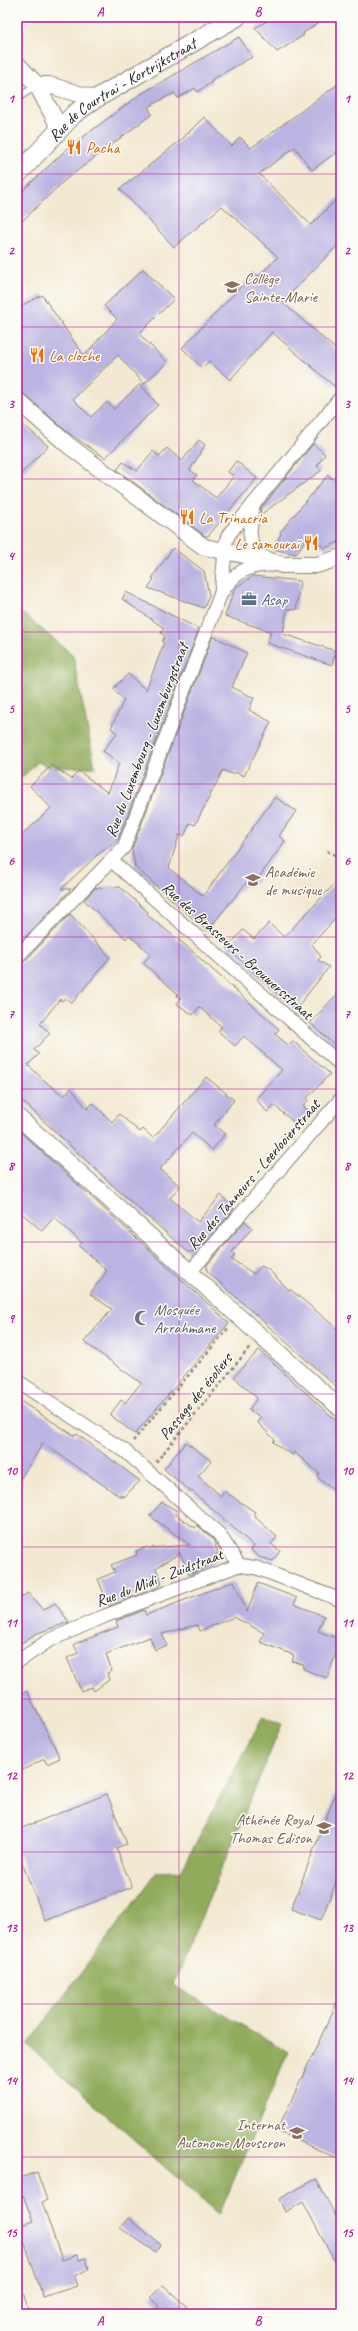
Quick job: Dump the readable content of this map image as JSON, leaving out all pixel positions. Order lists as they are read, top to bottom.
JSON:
{
  "streets": {
    "main road": ["Rue de Courtrai - Kortrijkstraat"],
    "street": [
      "Rue du Luxembourg - Luxemburgstraat",
      "Rue des Brasseurs - Brouwersstraat",
      "Rue des Tanneurs - Leerlooierstraat",
      "Rue du Midi - Zuidstraat"
    ],
    "path": ["Passage des écoliers"]
  },
  "crossings": [
    ["Rue du Luxembourg - Luxemburgstraat", "Rue des Brasseurs - Brouwersstraat"]
  ],
  "places": {
    "restaurant": [
      "Pacha",
      "La cloche",
      "La Trinacria",
      "Le samouraï"
    ],
    "school or university": [
      "Collège Sainte-Marie",
      "Académie de musique",
      "Athénée Royal Thomas Edison",
      "Internat Autonome Mouscron"
    ],
    "office": ["Asap"],
    "mosque": ["Mosquée Arrahmane"]
  },
  "grid": {
    "columns": ["A", "B"],
    "rows": [
      "1",
      "2",
      "3",
      "4",
      "5",
      "6",
      "7",
      "8",
      "9",
      "10",
      "11",
      "12",
      "13",
      "14",
      "15"
    ]
  }
}
